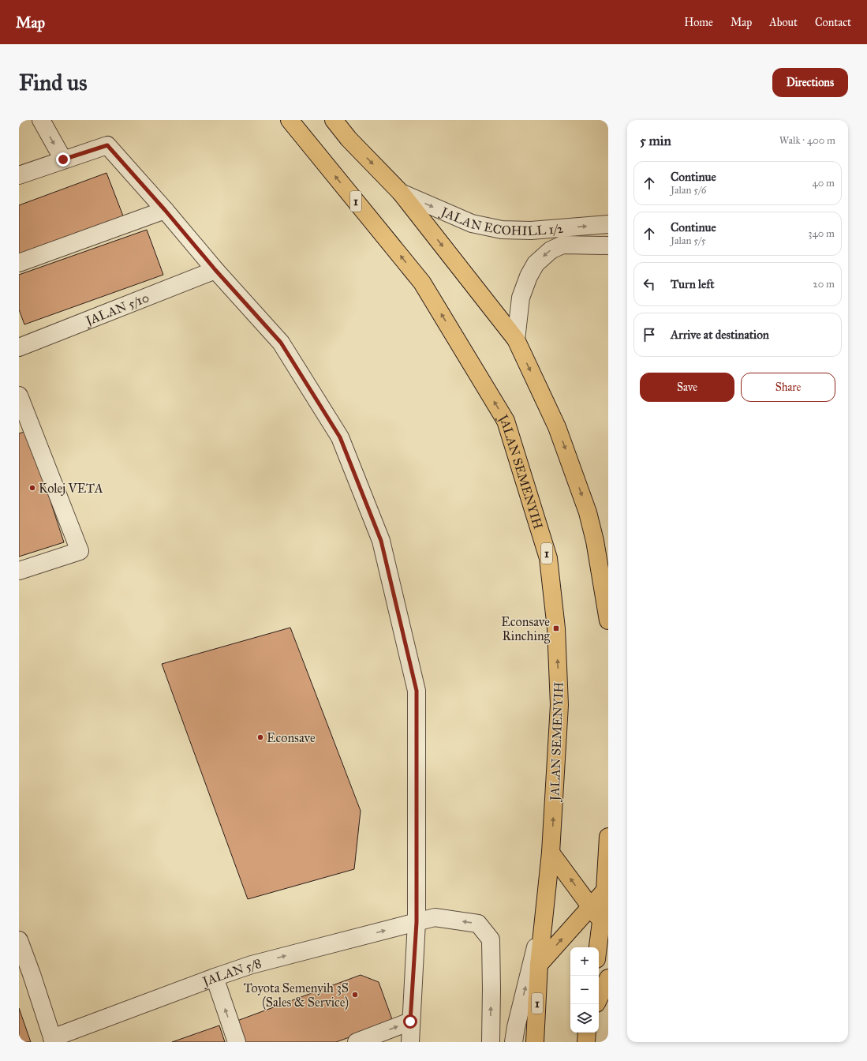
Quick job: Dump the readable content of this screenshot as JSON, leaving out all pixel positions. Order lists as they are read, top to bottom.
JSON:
{
  "streets": {
    "main road": ["1", "JALAN SEMENYIH"],
    "street": ["JALAN ECOHILL 1/2", "JALAN 5/10", "JALAN 5/8"]
  },
  "places": {
    "other": ["Kolej VETA", "Econsave", "Toyota Semenyih 3S (Sales & Service)"],
    "transit": ["Econsave Rinching"]
  },
  "page": {
    "header": "Map",
    "nav": [
      "Home",
      "Map",
      "About",
      "Contact"
    ],
    "buttons": [
      "Directions",
      ["Save", "Share"]
    ],
    "title": "Find us",
    "heading": ["5 min", "Walk · 400 m"],
    "list": [
      ["Continue", "Jalan 5/6", "40 m"],
      ["Continue", "Jalan 5/5", "340 m"],
      ["Turn left", "20 m"],
      "Arrive at destination"
    ],
    "map_buttons": ["+", "−"]
  }
}
